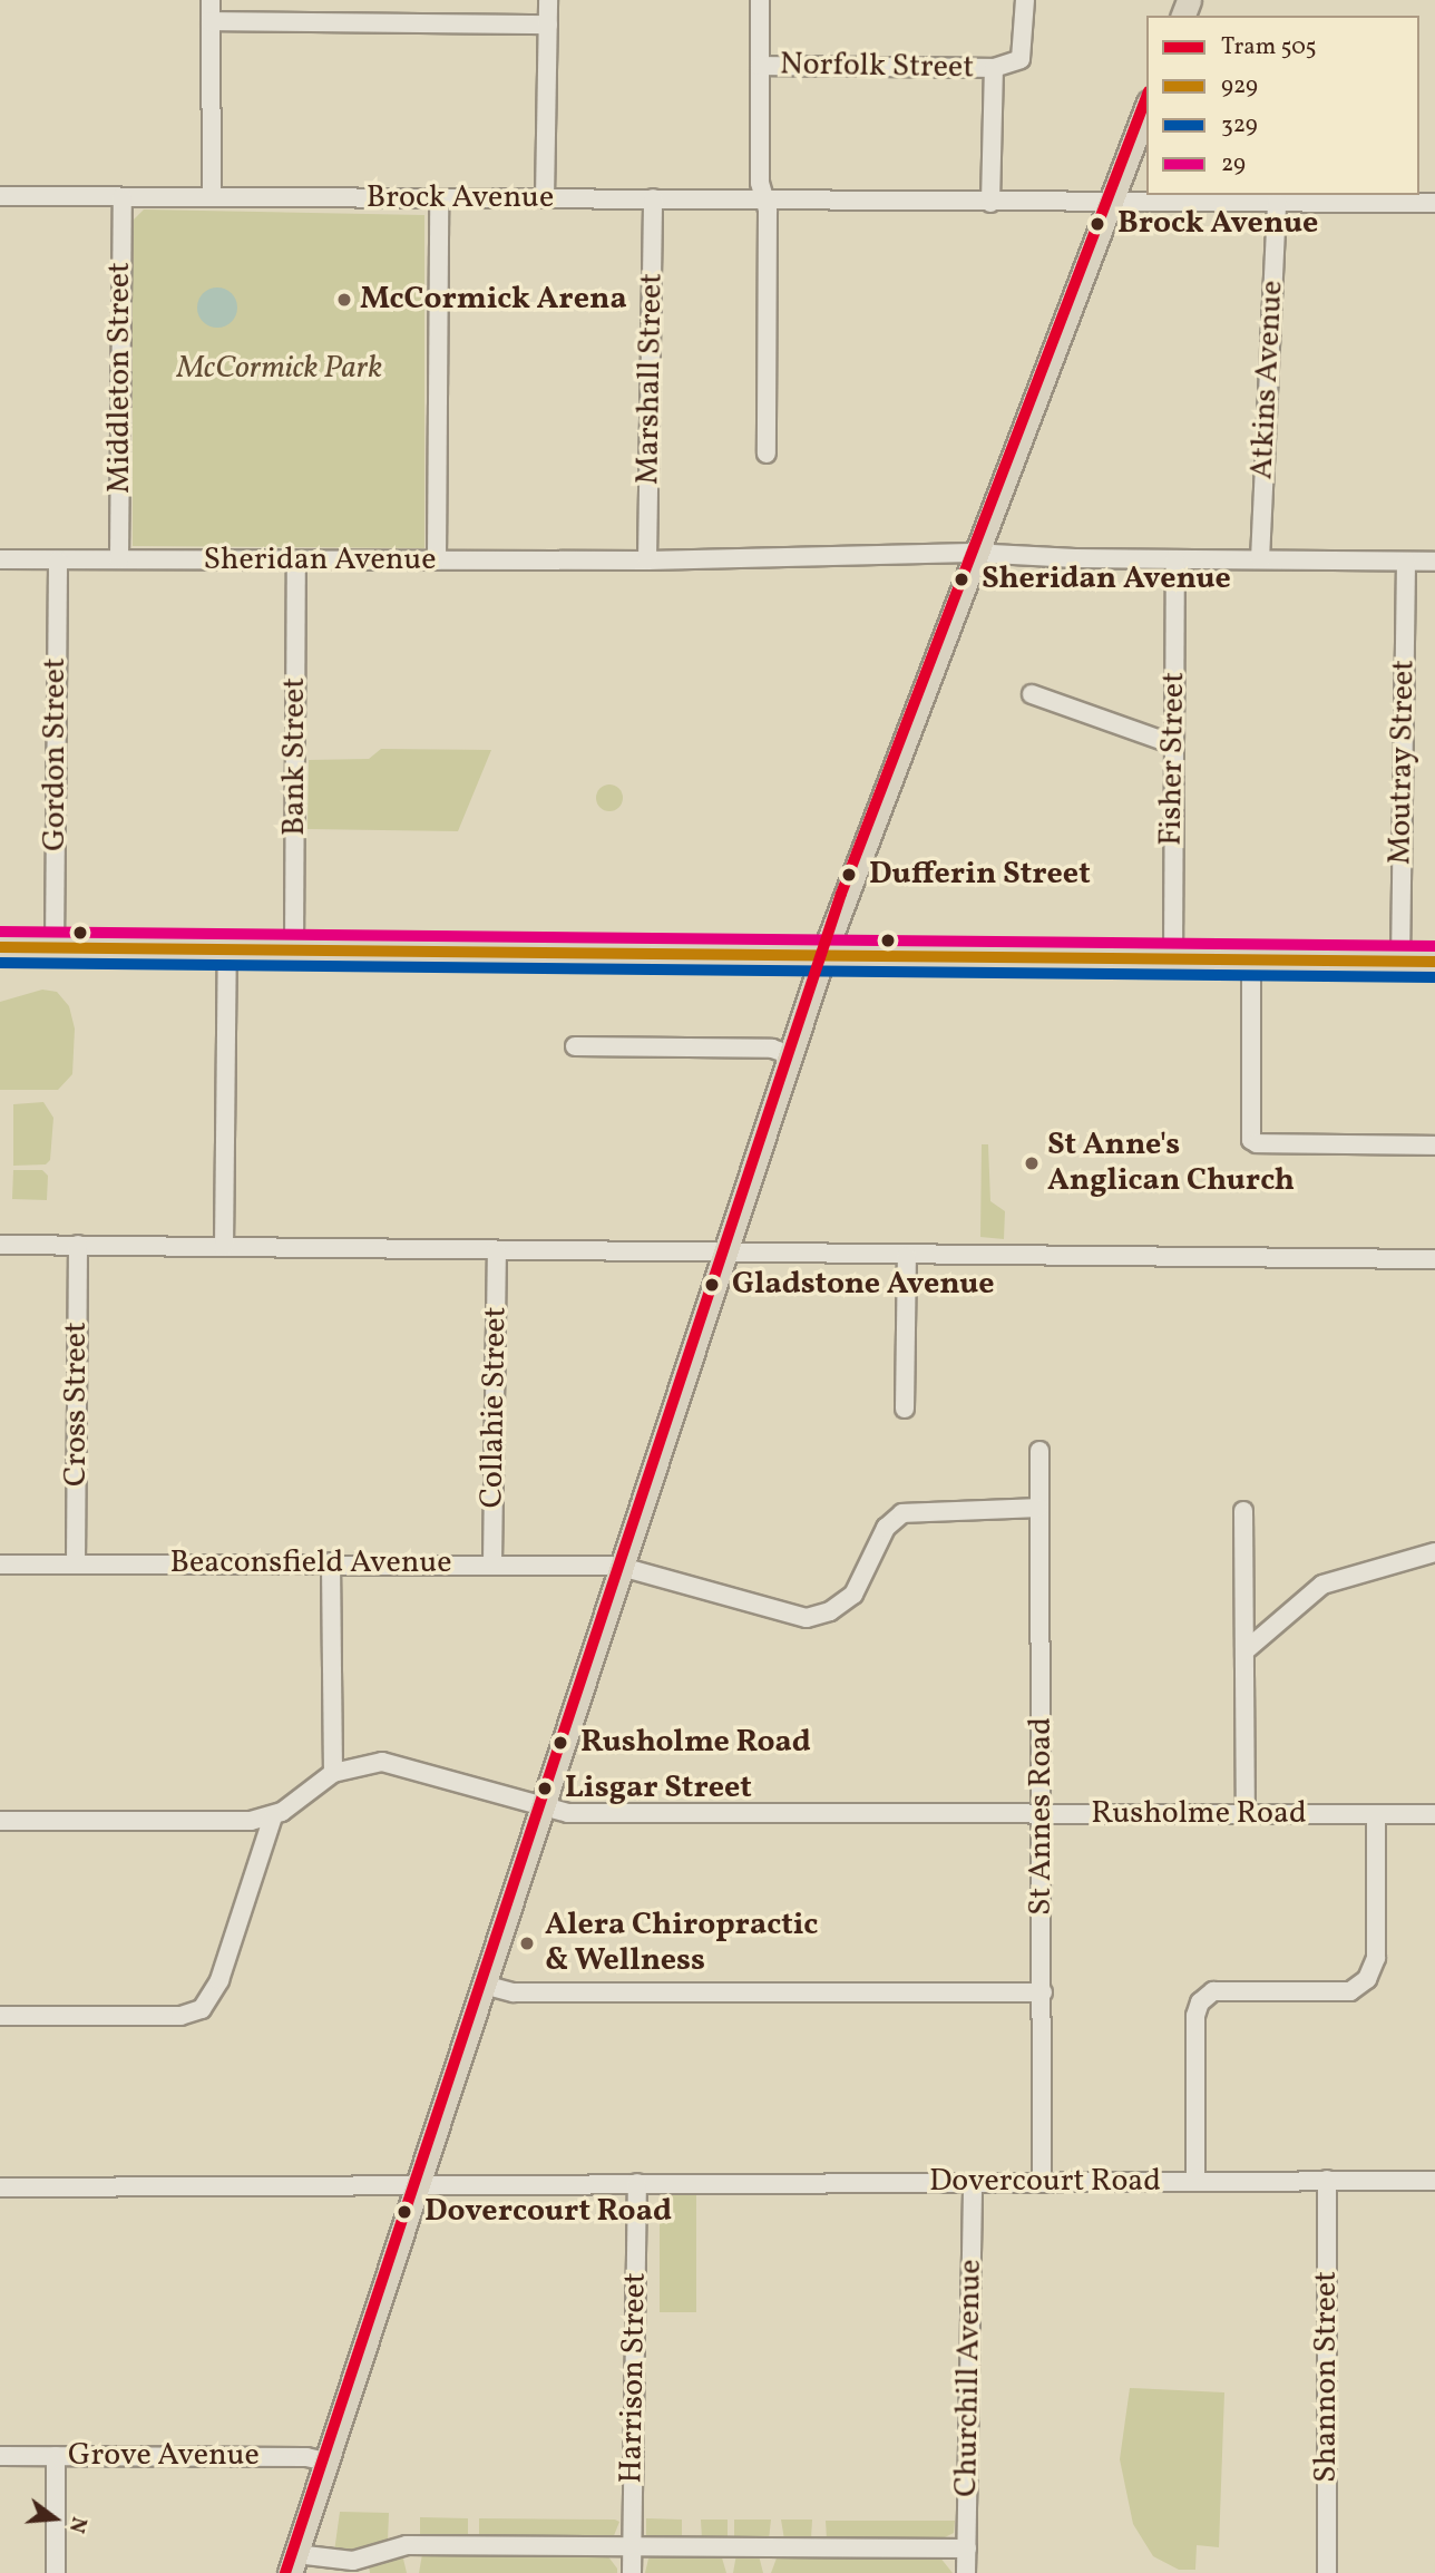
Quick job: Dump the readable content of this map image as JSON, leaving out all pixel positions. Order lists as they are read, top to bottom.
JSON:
{
  "streets": {
    "street": [
      "Norfolk Street",
      "Brock Avenue",
      "Middleton Street",
      "Marshall Street",
      "Atkins Avenue",
      "Sheridan Avenue",
      "Gordon Street",
      "Bank Street",
      "Fisher Street",
      "Moutray Street",
      "Cross Street",
      "Collahie Street",
      "Beaconsfield Avenue",
      "Rusholme Road",
      "St Annes Road",
      "Dovercourt Road",
      "Shannon Street",
      "Harrison Street",
      "Churchill Avenue",
      "Grove Avenue"
    ]
  },
  "crossings": [
    ["Brock Avenue", "Middleton Street"],
    ["Brock Avenue", "Marshall Street"],
    ["Brock Avenue", "Atkins Avenue"],
    ["Middleton Street", "Sheridan Avenue"],
    ["Marshall Street", "Sheridan Avenue"],
    ["Atkins Avenue", "Sheridan Avenue"],
    ["Sheridan Avenue", "Gordon Street"],
    ["Sheridan Avenue", "Bank Street"],
    ["Sheridan Avenue", "Fisher Street"],
    ["Sheridan Avenue", "Moutray Street"],
    ["Cross Street", "Beaconsfield Avenue"],
    ["Collahie Street", "Beaconsfield Avenue"],
    ["Beaconsfield Avenue", "St Annes Road"],
    ["Rusholme Road", "St Annes Road"],
    ["St Annes Road", "Dovercourt Road"],
    ["Dovercourt Road", "Shannon Street"],
    ["Dovercourt Road", "Harrison Street"],
    ["Dovercourt Road", "Churchill Avenue"]
  ],
  "parks": ["McCormick Park"],
  "places": [
    "Brock Avenue",
    "McCormick Arena",
    "Sheridan Avenue",
    "Dufferin Street",
    "St Anne's Anglican Church",
    "Gladstone Avenue",
    "Rusholme Road",
    "Lisgar Street",
    "Alera Chiropractic & Wellness",
    "Dovercourt Road"
  ],
  "lines": [
    "tram line 505",
    "transit line 29",
    "transit line 929",
    "transit line 329"
  ],
  "legend": [
    "Tram 505",
    "929",
    "329",
    "29"
  ],
  "north": "right"
}
